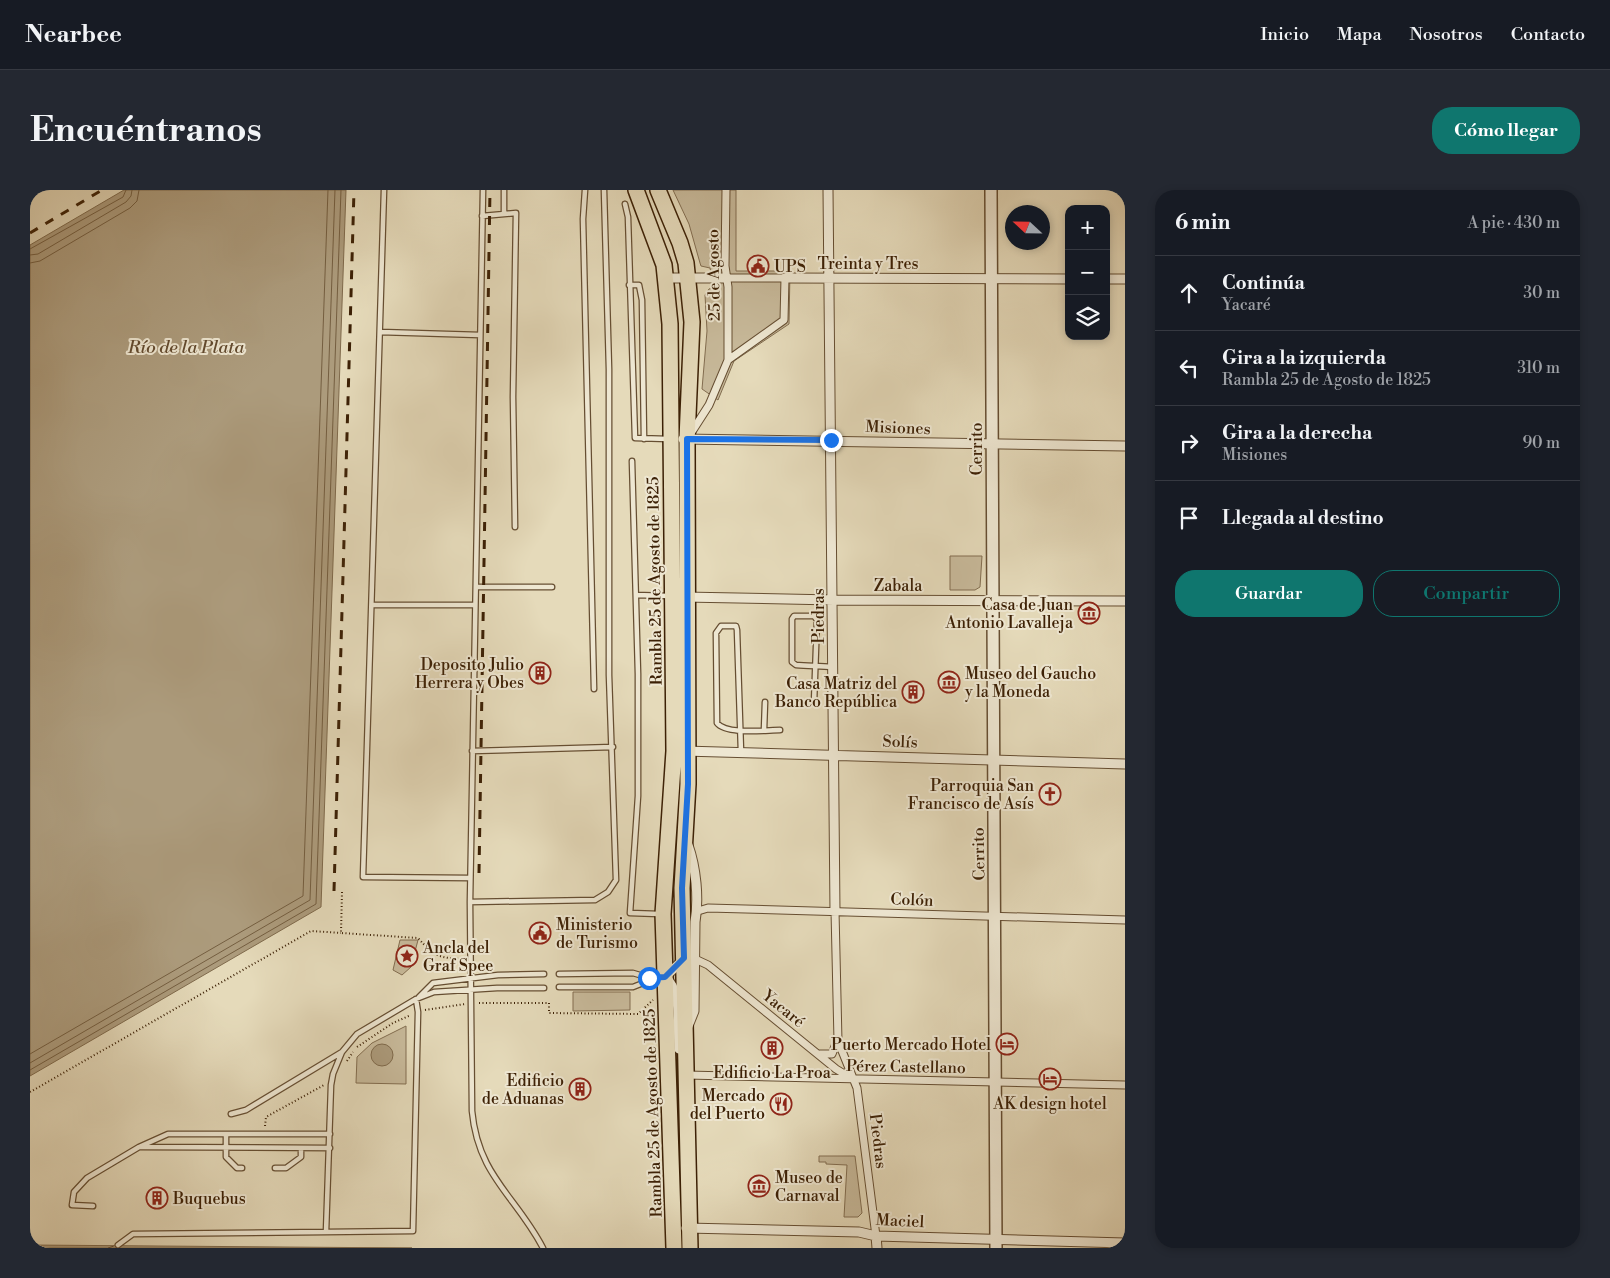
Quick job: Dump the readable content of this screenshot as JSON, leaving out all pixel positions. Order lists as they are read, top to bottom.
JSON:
{
  "streets": {
    "main road": ["Rambla 25 de Agosto de 1825"],
    "street": [
      "Treinta y Tres",
      "25 de Agosto",
      "Misiones",
      "Cerrito",
      "Zabala",
      "Piedras",
      "Solís",
      "Colón",
      "Yacaré",
      "Pérez Castellano",
      "Maciel"
    ]
  },
  "crossings": [
    ["Treinta y Tres", "25 de Agosto"],
    ["Treinta y Tres", "Cerrito"],
    ["Treinta y Tres", "Rambla 25 de Agosto de 1825"],
    ["Treinta y Tres", "Piedras"],
    ["25 de Agosto", "Misiones"],
    ["25 de Agosto", "Rambla 25 de Agosto de 1825"],
    ["Misiones", "Cerrito"],
    ["Misiones", "Rambla 25 de Agosto de 1825"],
    ["Misiones", "Piedras"],
    ["Cerrito", "Zabala"],
    ["Cerrito", "Solís"],
    ["Cerrito", "Colón"],
    ["Cerrito", "Pérez Castellano"],
    ["Cerrito", "Maciel"],
    ["Rambla 25 de Agosto de 1825", "Zabala"],
    ["Rambla 25 de Agosto de 1825", "Solís"],
    ["Rambla 25 de Agosto de 1825", "Colón"],
    ["Rambla 25 de Agosto de 1825", "Yacaré"],
    ["Rambla 25 de Agosto de 1825", "Pérez Castellano"],
    ["Rambla 25 de Agosto de 1825", "Maciel"],
    ["Zabala", "Piedras"],
    ["Piedras", "Solís"],
    ["Piedras", "Colón"],
    ["Piedras", "Yacaré"],
    ["Piedras", "Pérez Castellano"],
    ["Piedras", "Maciel"],
    ["Yacaré", "Pérez Castellano"]
  ],
  "water": ["Río de la Plata"],
  "places": {
    "public building": ["UPS", "Ministerio de Turismo"],
    "museum": ["Casa de Juan Antonio Lavalleja", "Museo del Gaucho y la Moneda", "Museo de Carnaval"],
    "building": [
      "Deposito Julio Herrera y Obes",
      "Casa Matriz del Banco República",
      "Edificio La Proa",
      "Edificio de Aduanas",
      "Buquebus"
    ],
    "church": ["Parroquia San Francisco de Asís"],
    "place": ["Ancla del Graf Spee"],
    "hotel": ["Puerto Mercado Hotel", "AK design hotel"],
    "restaurant": ["Mercado del Puerto"]
  },
  "north": "left",
  "page": {
    "header": "Nearbee",
    "nav": [
      "Inicio",
      "Mapa",
      "Nosotros",
      "Contacto"
    ],
    "buttons": [
      "Cómo llegar",
      ["Guardar", "Compartir"]
    ],
    "title": "Encuéntranos",
    "heading": ["6 min", "A pie · 430 m"],
    "map_buttons": ["+", "−"],
    "list": [
      ["Continúa", "Yacaré", "30 m"],
      ["Gira a la izquierda", "Rambla 25 de Agosto de 1825", "310 m"],
      ["Gira a la derecha", "Misiones", "90 m"],
      "Llegada al destino"
    ]
  }
}
